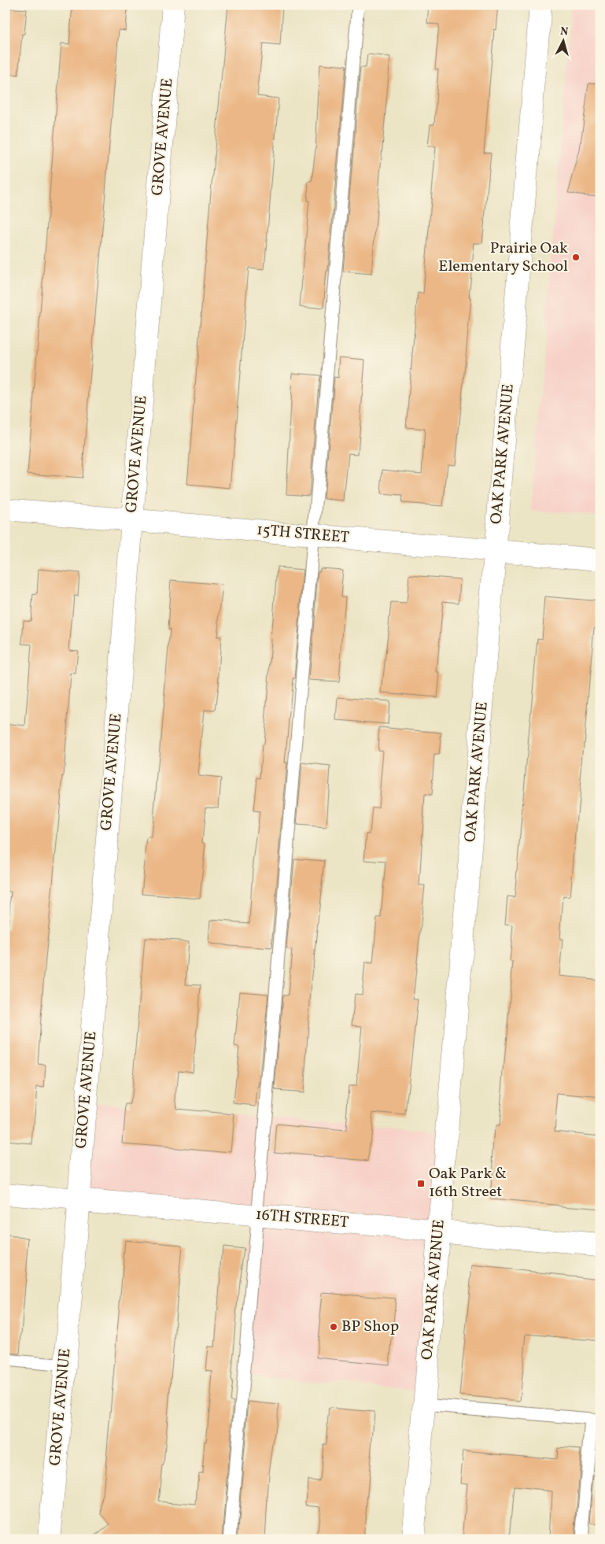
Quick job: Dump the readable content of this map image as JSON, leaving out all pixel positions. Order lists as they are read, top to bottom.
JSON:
{
  "streets": {
    "street": [
      "GROVE AVENUE",
      "OAK PARK AVENUE",
      "15TH STREET",
      "16TH STREET"
    ]
  },
  "crossings": [
    ["GROVE AVENUE", "15TH STREET"],
    ["GROVE AVENUE", "16TH STREET"],
    ["OAK PARK AVENUE", "15TH STREET"],
    ["OAK PARK AVENUE", "16TH STREET"]
  ],
  "places": {
    "other": ["Prairie Oak Elementary School", "BP Shop"],
    "transit": ["Oak Park & 16th Street"]
  },
  "north": "top"
}
